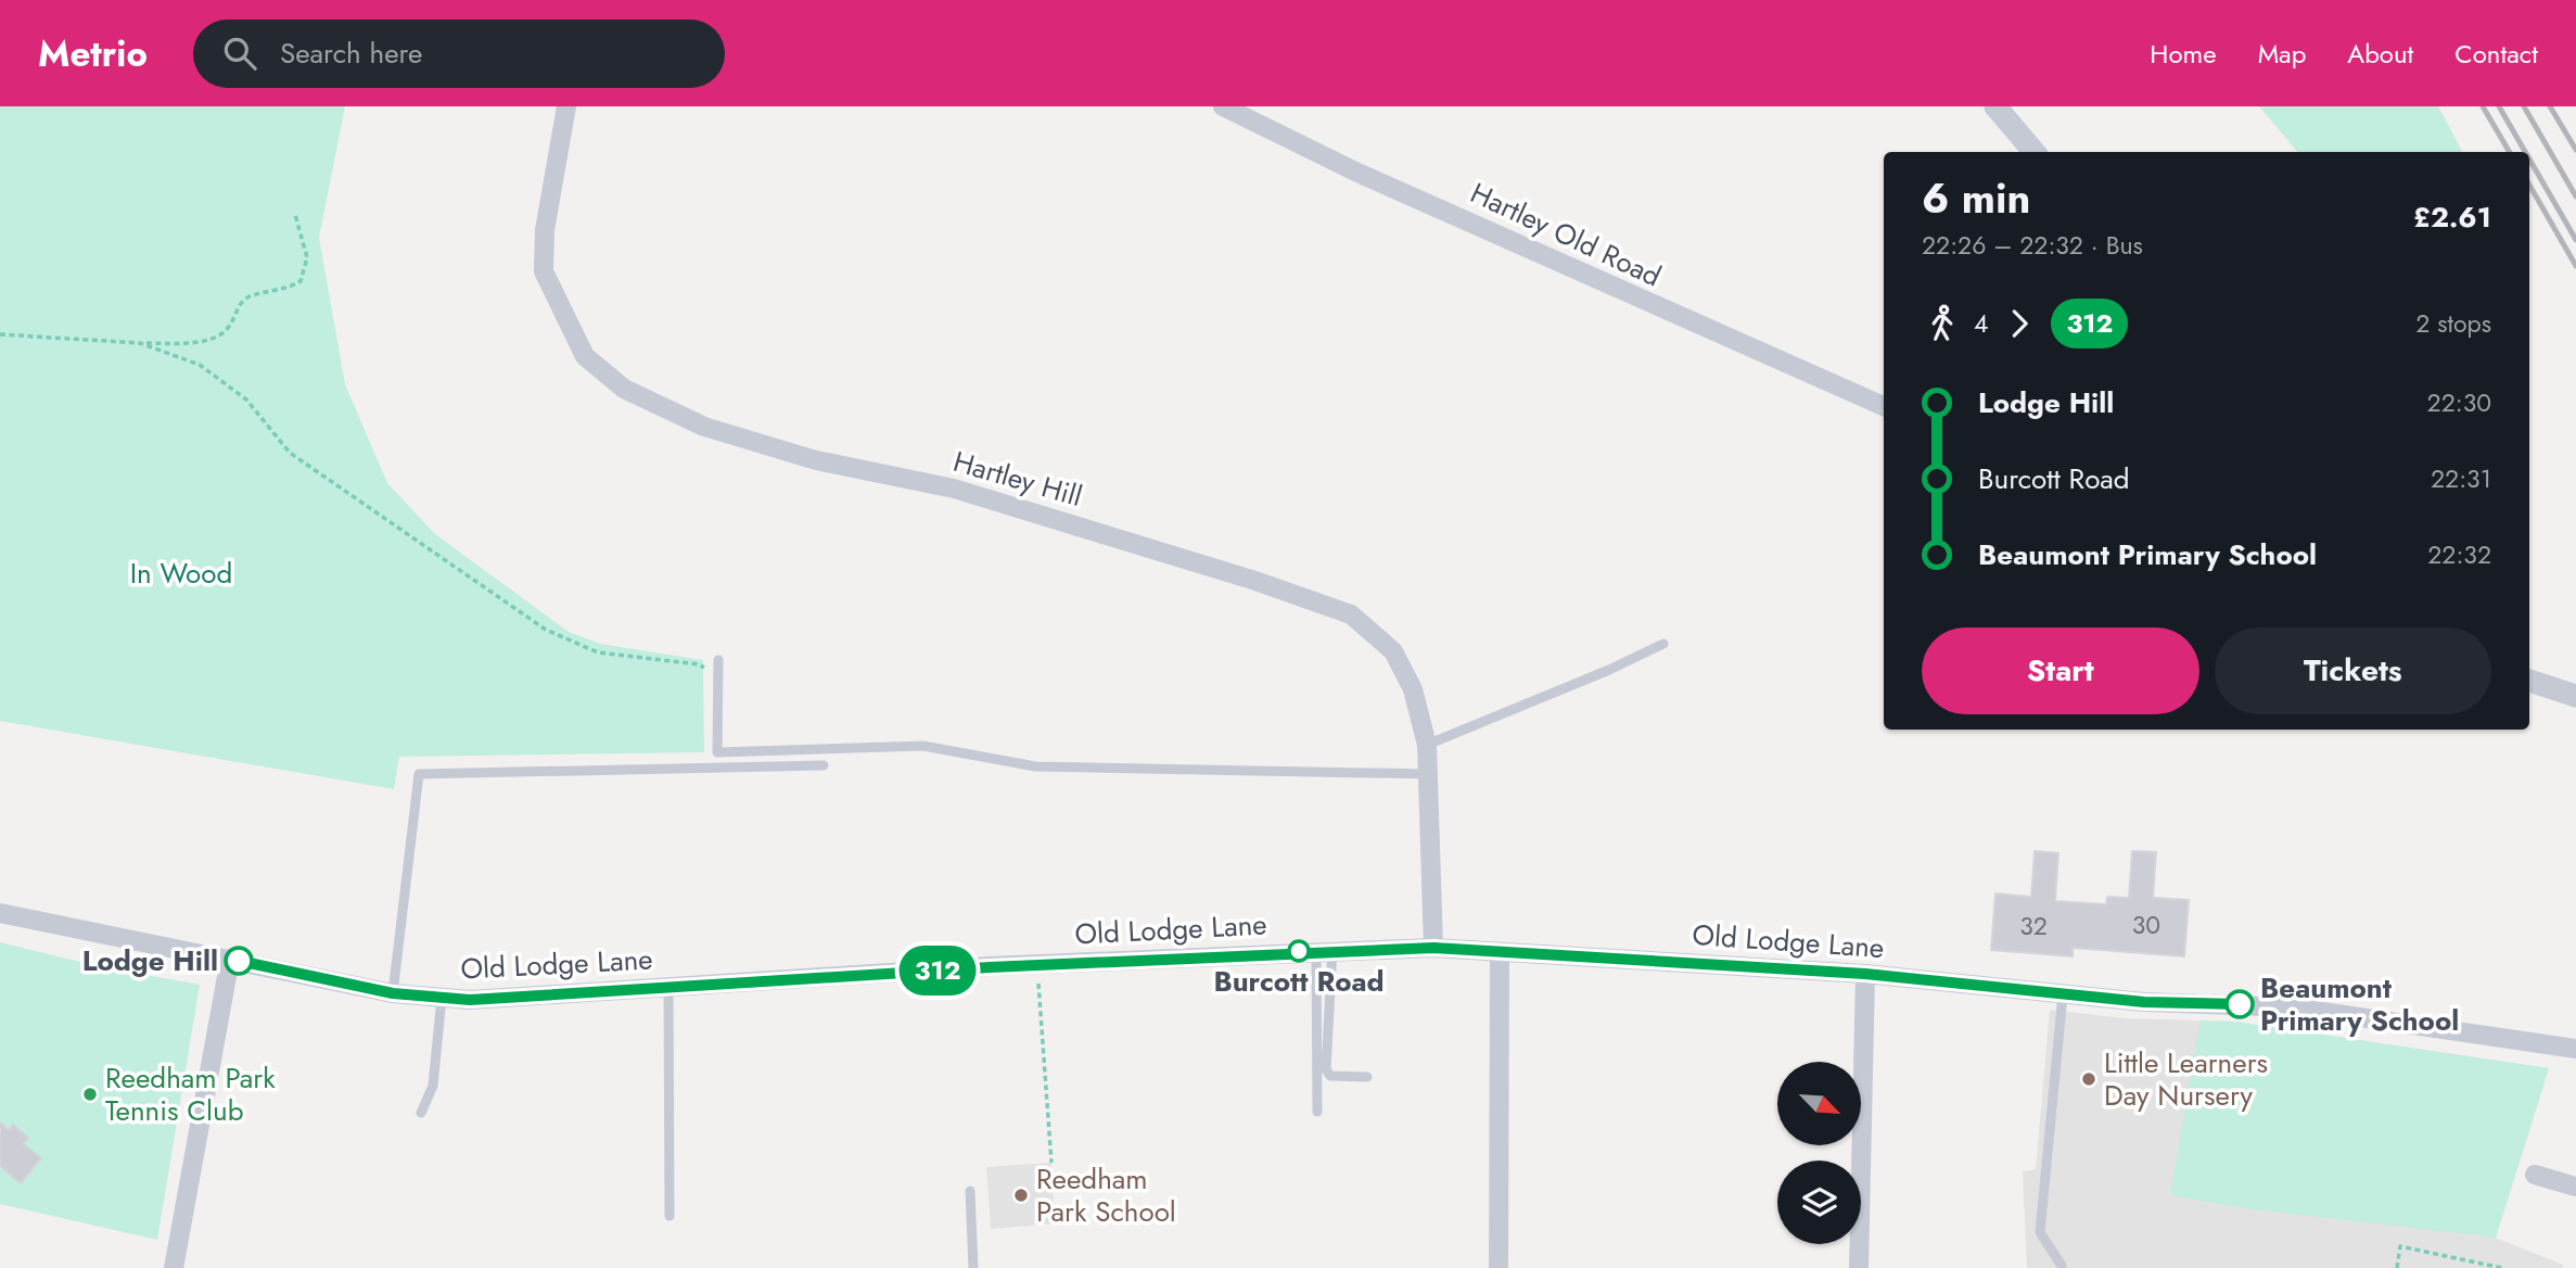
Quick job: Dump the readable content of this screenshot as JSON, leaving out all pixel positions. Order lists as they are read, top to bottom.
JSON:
{
  "streets": {
    "street": ["Hartley Old Road", "Hartley Hill", "Old Lodge Lane"]
  },
  "crossings": [
    ["Hartley Hill", "Old Lodge Lane"]
  ],
  "parks": ["In Wood"],
  "places": [
    "Burcott Road",
    "Lodge Hill",
    "Beaumont Primary School",
    "Little Learners Day Nursery",
    "Reedham Park Tennis Club",
    "Reedham Park School"
  ],
  "lines": ["bus line 312"],
  "house_numbers": ["30", "32"],
  "north": "bottom right",
  "page": {
    "header": "Metrio",
    "search": "Search here",
    "nav": [
      "Home",
      "Map",
      "About",
      "Contact"
    ],
    "on_map": "312",
    "heading": ["6 min", "22:26 – 22:32 · Bus", "£2.61"],
    "legs": ["4", "312", "2 stops"],
    "list": [
      {
        "name": "Lodge Hill",
        "value": "22:30"
      },
      {
        "name": "Burcott Road",
        "value": "22:31"
      },
      {
        "name": "Beaumont Primary School",
        "value": "22:32"
      }
    ],
    "buttons": ["Start", "Tickets"]
  }
}
